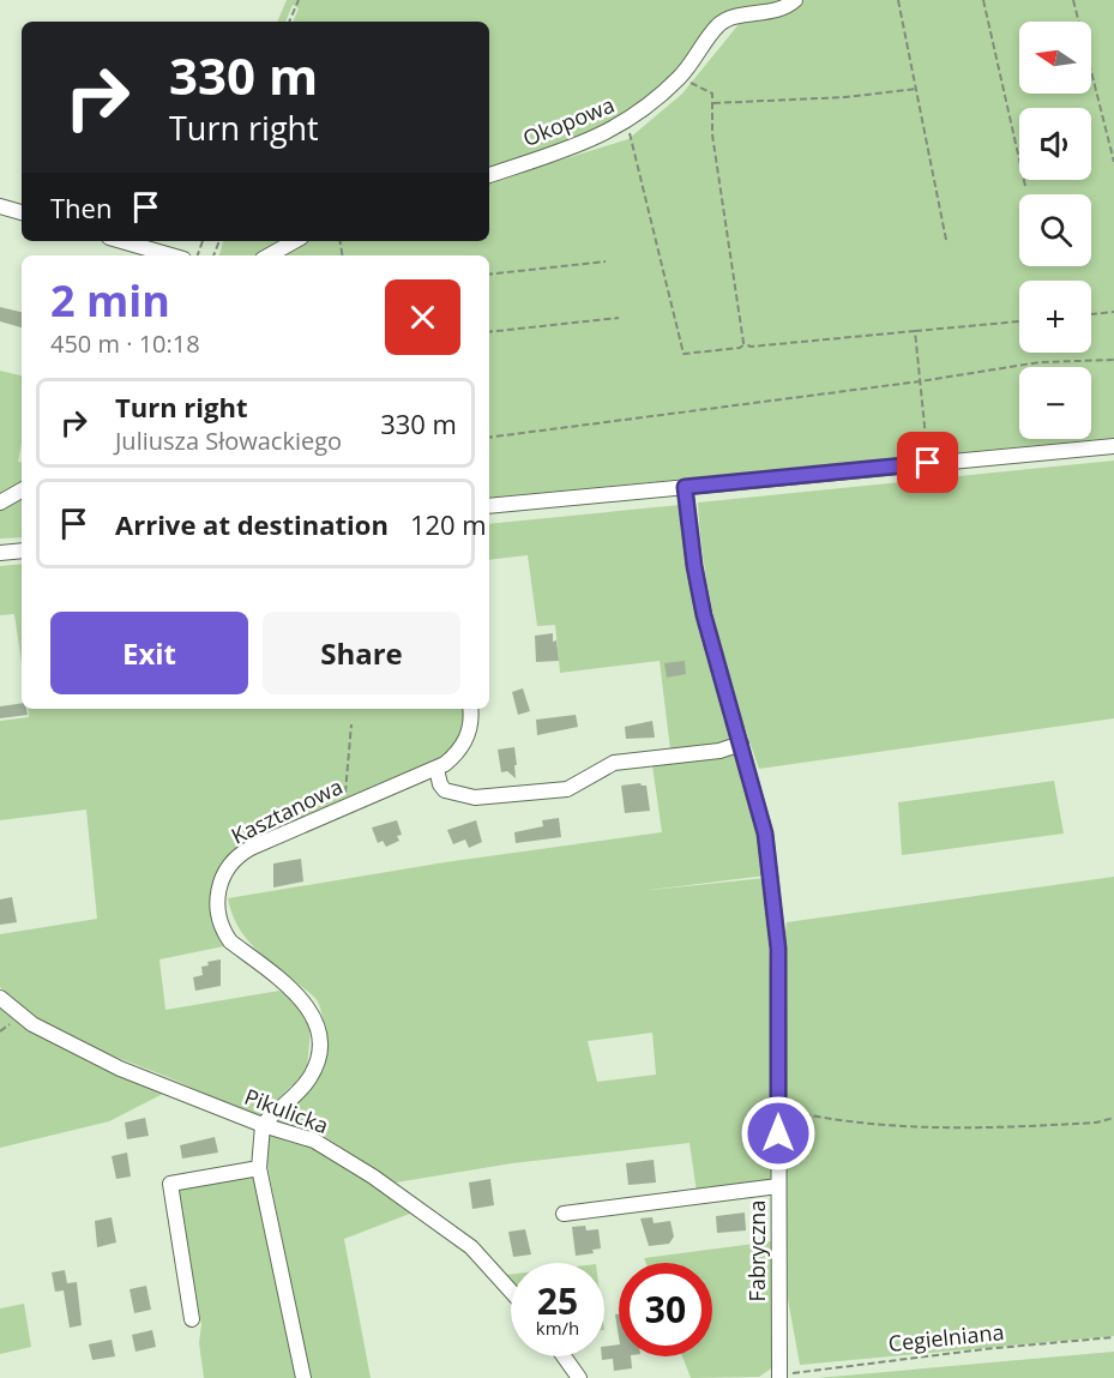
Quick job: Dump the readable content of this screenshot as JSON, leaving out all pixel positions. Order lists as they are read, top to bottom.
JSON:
{
  "streets": {
    "street": [
      "Okopowa",
      "Kasztanowa",
      "Pikulicka",
      "Fabryczna"
    ],
    "path": ["Cegielniana"]
  },
  "crossings": [
    ["Kasztanowa", "Pikulicka"],
    ["Fabryczna", "Cegielniana"]
  ],
  "north": "left",
  "page": {
    "map_buttons": ["+", "−"],
    "turn": ["330 m", "Turn right"],
    "then": "Then",
    "heading": ["2 min", "450 m · 10:18"],
    "list": [
      {
        "name": "Turn right",
        "note": "Juliusza Słowackiego",
        "value": "330 m"
      },
      {
        "name": "Arrive at destination",
        "value": "120 m"
      }
    ],
    "buttons": ["Exit", "Share"],
    "speed": "25 km/h",
    "limit": "30"
  }
}
